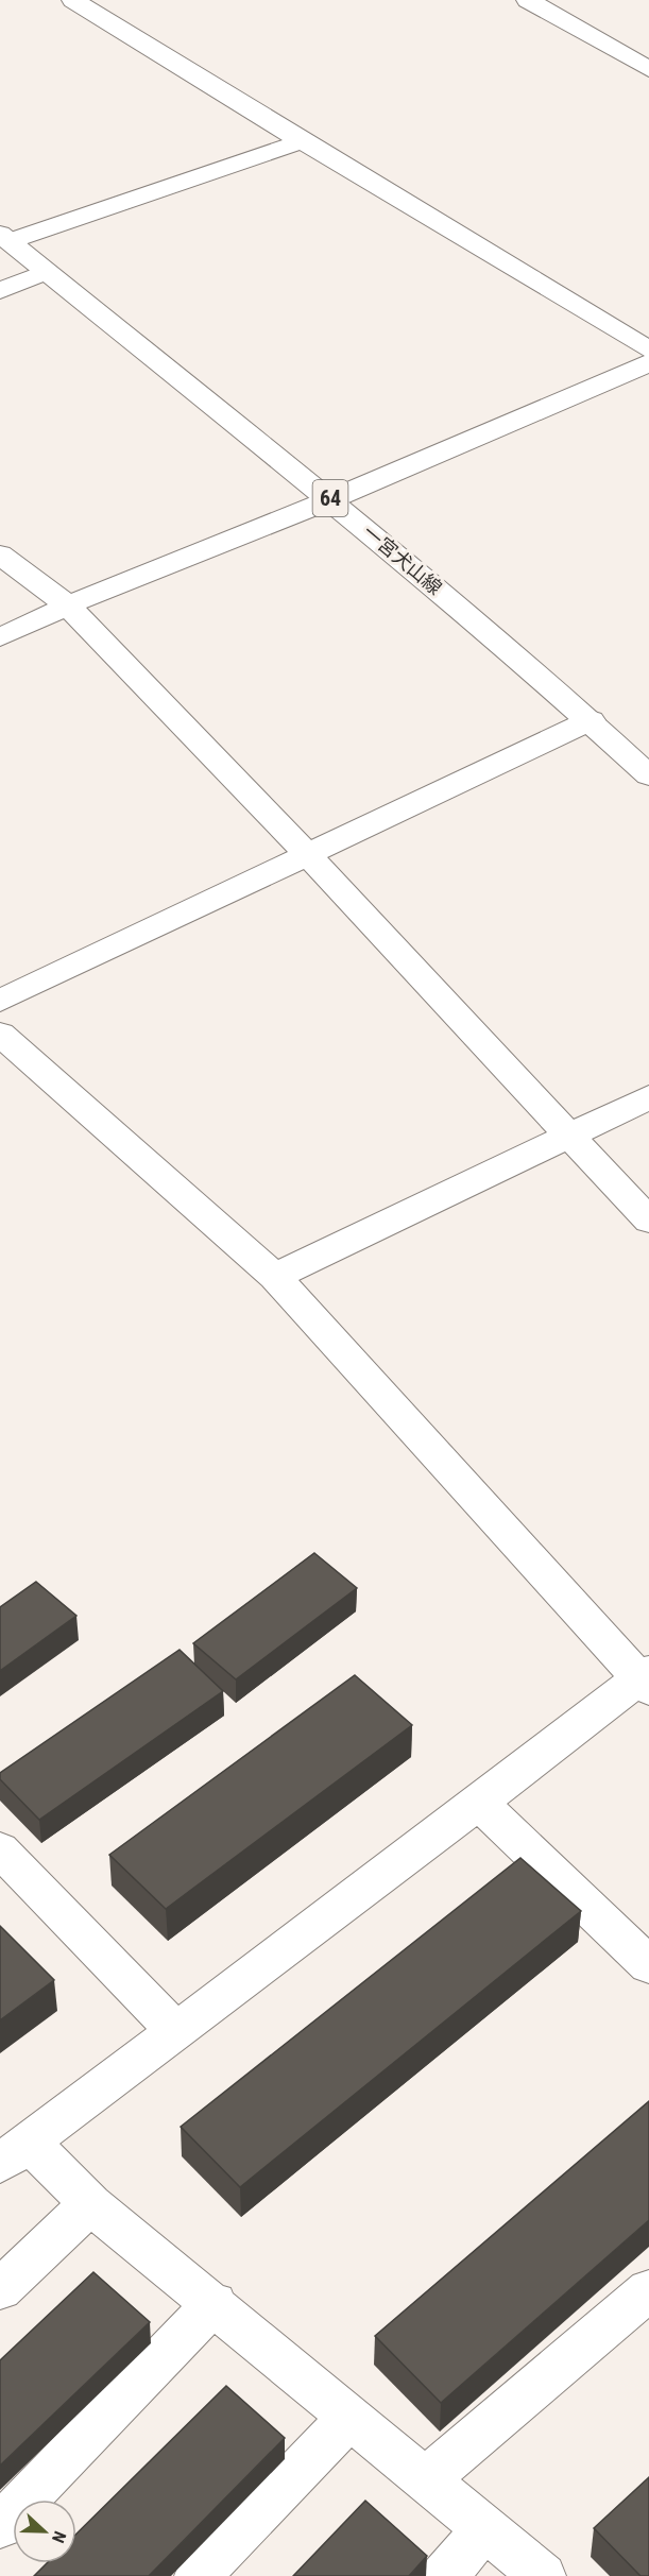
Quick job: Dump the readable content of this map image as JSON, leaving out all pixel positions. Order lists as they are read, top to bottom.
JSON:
{
  "streets": {
    "street": ["64", "一宮犬山線"]
  },
  "north": "right"
}
